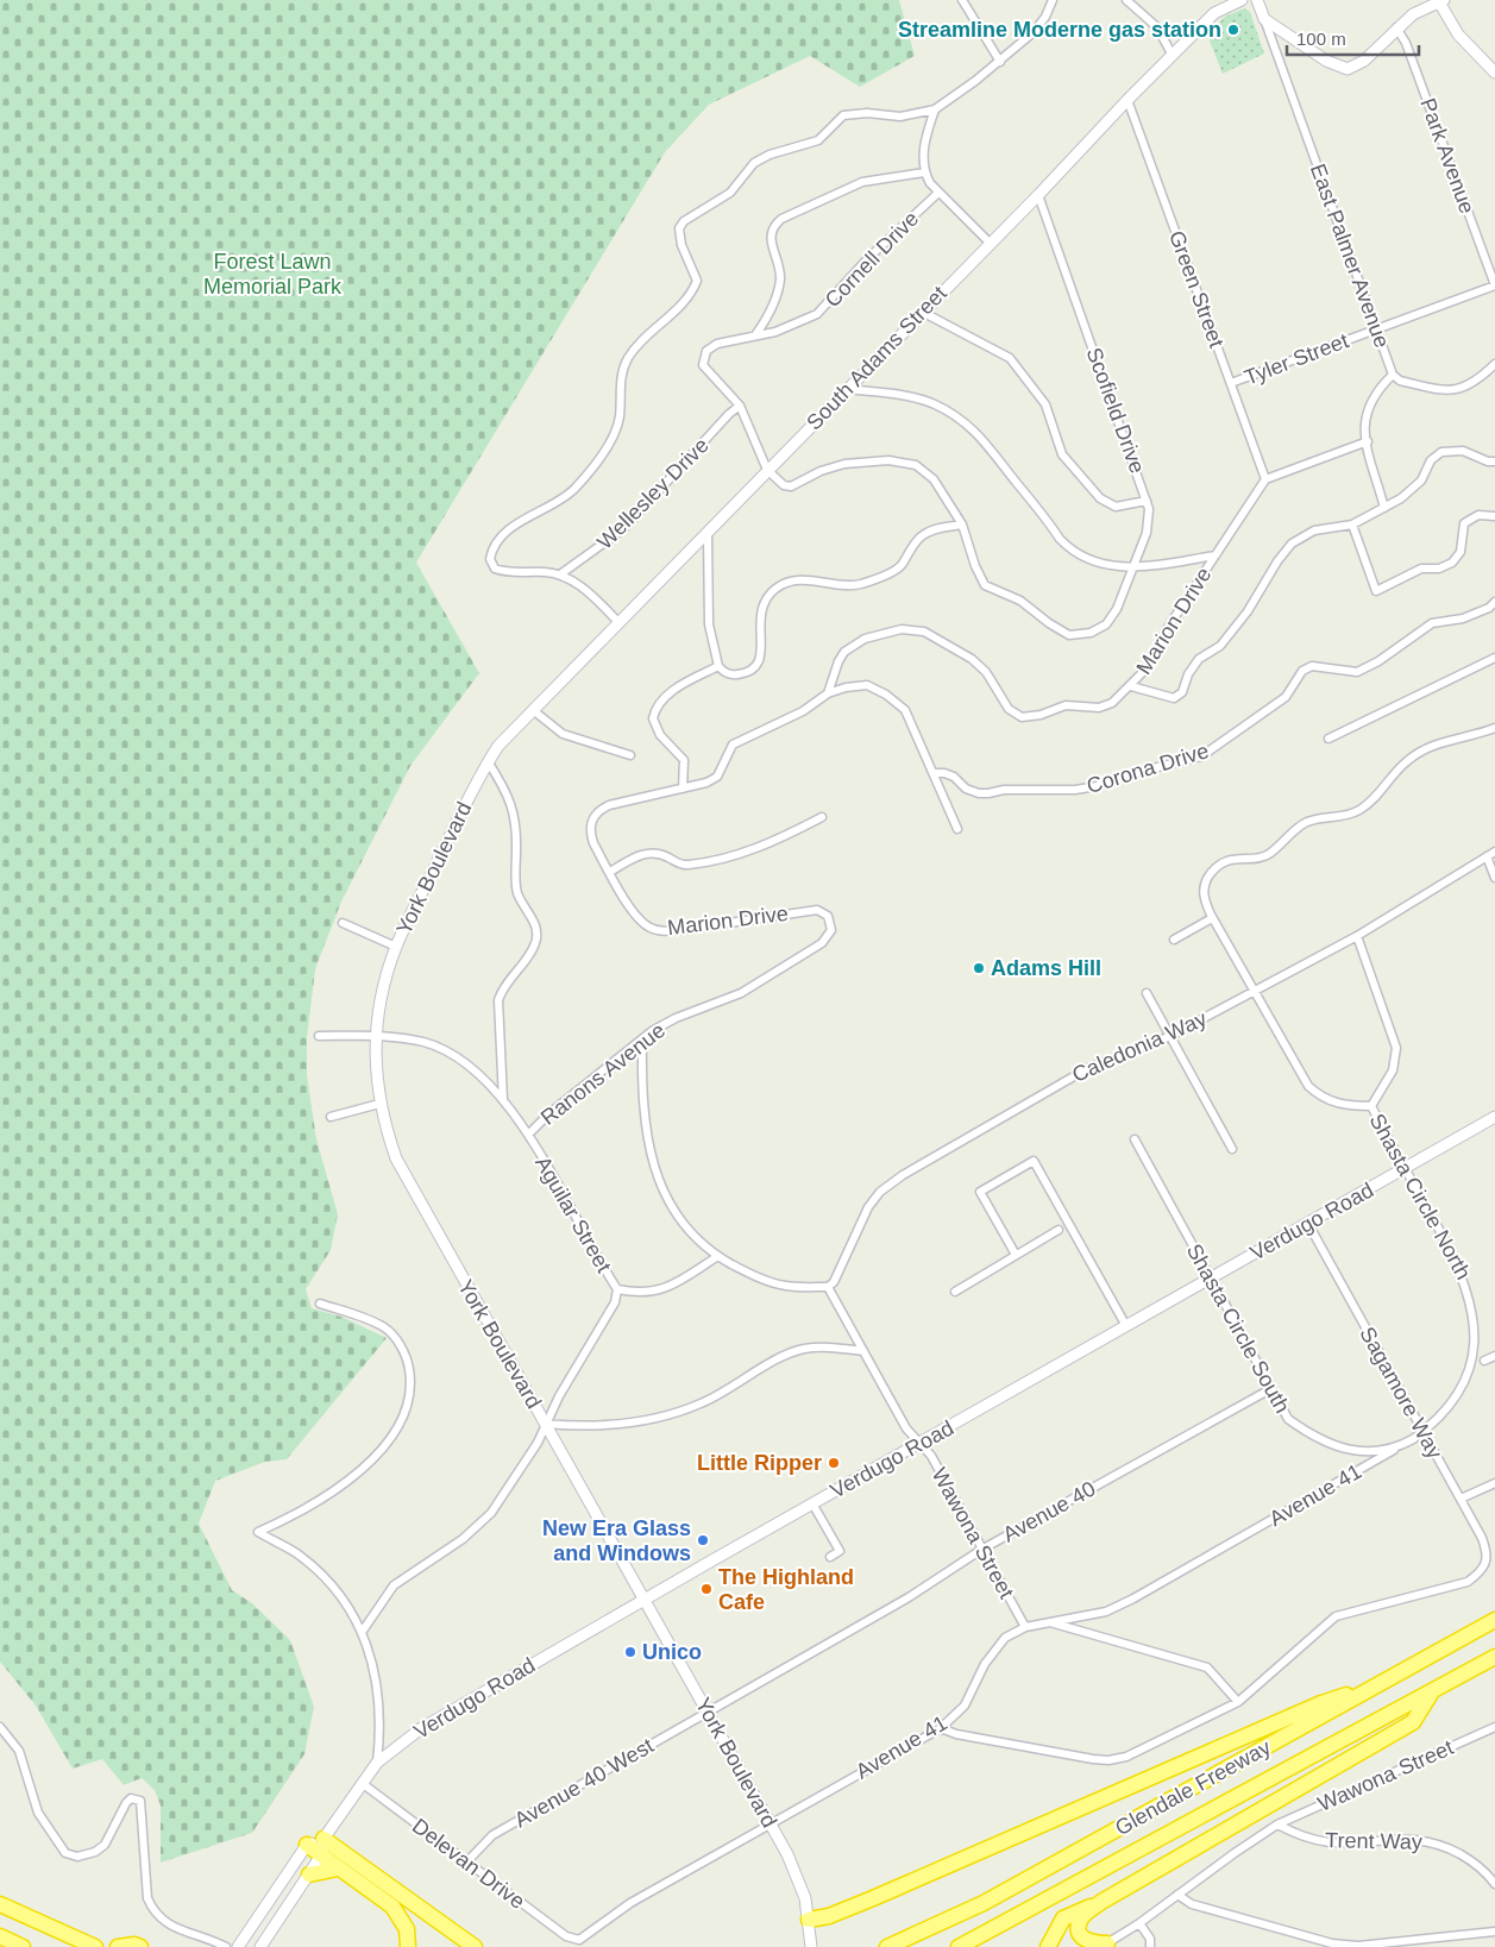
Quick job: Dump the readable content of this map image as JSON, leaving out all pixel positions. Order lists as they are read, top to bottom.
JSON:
{
  "streets": {
    "highway": ["Glendale Freeway"],
    "street": [
      "Park Avenue",
      "East Palmer Avenue",
      "Cornell Drive",
      "Green Street",
      "South Adams Street",
      "Tyler Street",
      "Scofield Drive",
      "Wellesley Drive",
      "Marion Drive",
      "Corona Drive",
      "York Boulevard",
      "Caledonia Way",
      "Ranons Avenue",
      "Shasta Circle North",
      "Aguilar Street",
      "Verdugo Road",
      "Shasta Circle South",
      "Sagamore Way",
      "Avenue 41",
      "Avenue 40",
      "Wawona Street",
      "Avenue 40 West",
      "Trent Way",
      "Delevan Drive"
    ]
  },
  "crossings": [
    ["Park Avenue", "Tyler Street"],
    ["East Palmer Avenue", "Tyler Street"],
    ["Cornell Drive", "Wellesley Drive"],
    ["Green Street", "South Adams Street"],
    ["Green Street", "Tyler Street"],
    ["Green Street", "Marion Drive"],
    ["South Adams Street", "Scofield Drive"],
    ["South Adams Street", "York Boulevard"],
    ["Marion Drive", "Ranons Avenue"],
    ["York Boulevard", "Ranons Avenue"],
    ["York Boulevard", "Verdugo Road"],
    ["York Boulevard", "Avenue 41"],
    ["York Boulevard", "Avenue 40"],
    ["York Boulevard", "Avenue 40 West"],
    ["Caledonia Way", "Shasta Circle North"],
    ["Caledonia Way", "Wawona Street"],
    ["Ranons Avenue", "Aguilar Street"],
    ["Shasta Circle North", "Verdugo Road"],
    ["Verdugo Road", "Shasta Circle South"],
    ["Verdugo Road", "Sagamore Way"],
    ["Verdugo Road", "Wawona Street"],
    ["Verdugo Road", "Delevan Drive"],
    ["Shasta Circle South", "Sagamore Way"],
    ["Shasta Circle South", "Avenue 41"],
    ["Shasta Circle South", "Avenue 40"],
    ["Avenue 41", "Wawona Street"],
    ["Avenue 41", "Delevan Drive"],
    ["Avenue 40", "Wawona Street"],
    ["Avenue 40", "Avenue 40 West"],
    ["Wawona Street", "Trent Way"],
    ["Avenue 40 West", "Delevan Drive"]
  ],
  "parks": ["Forest Lawn Memorial Park"],
  "places": [
    "Streamline Moderne gas station",
    "Adams Hill",
    "Little Ripper",
    "New Era Glass and Windows",
    "The Highland Cafe",
    "Unico"
  ],
  "scale_bar": "100 m"
}
